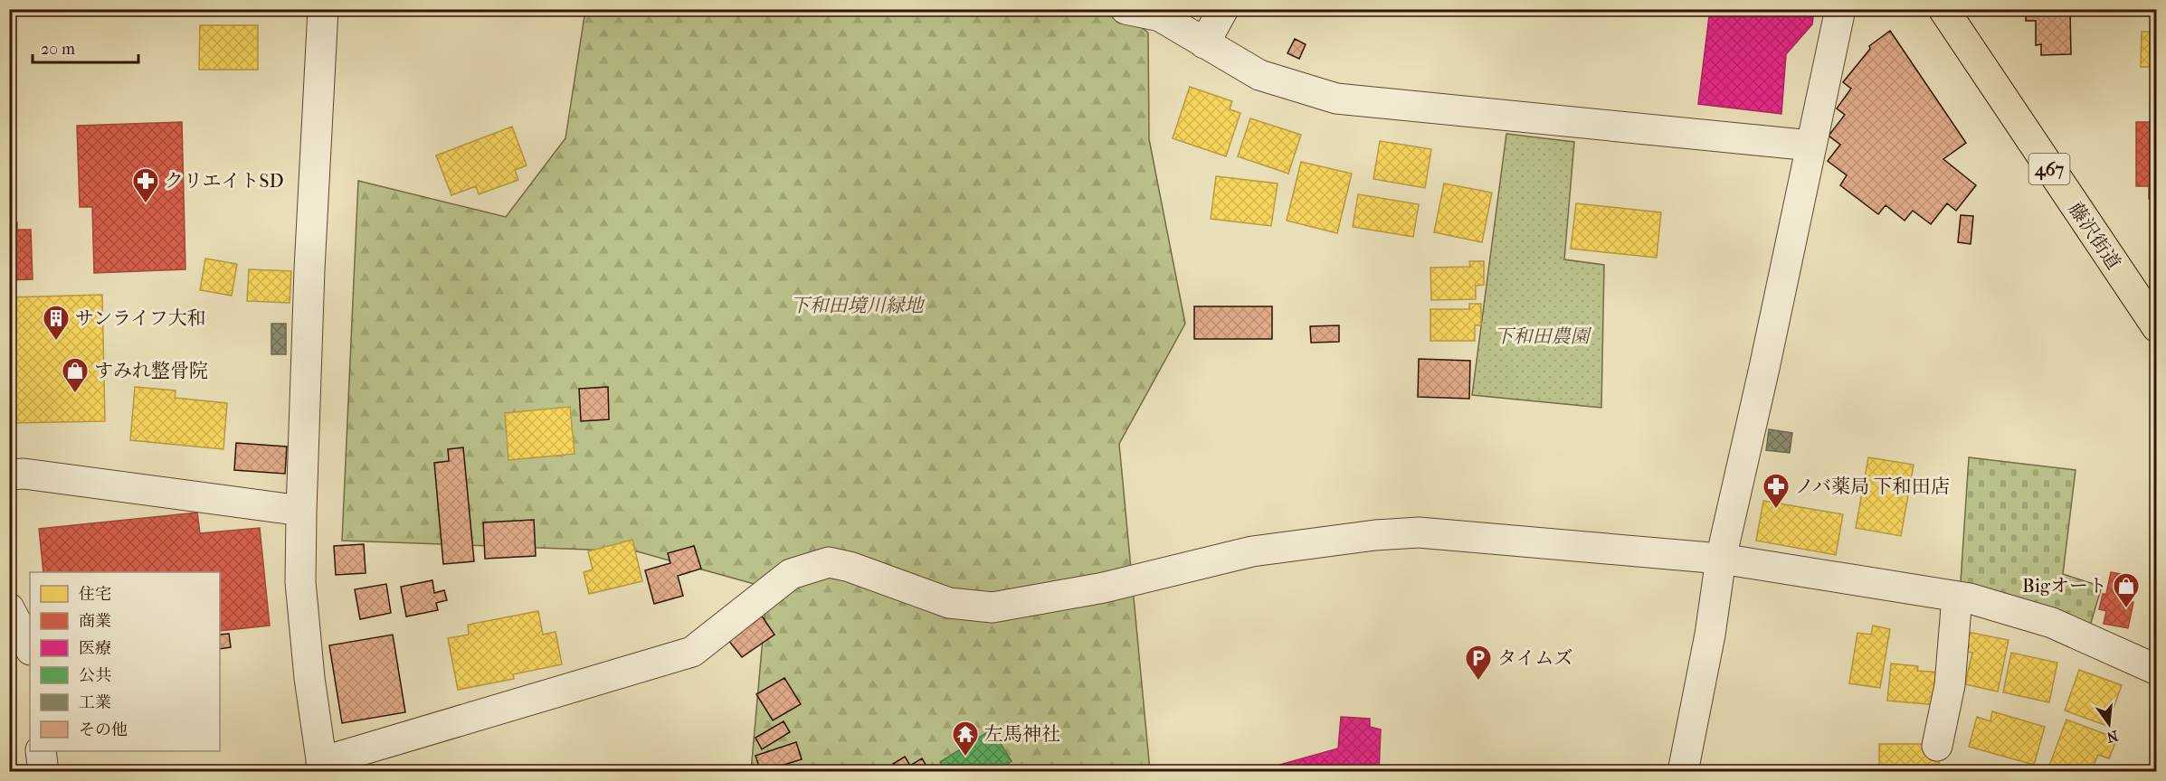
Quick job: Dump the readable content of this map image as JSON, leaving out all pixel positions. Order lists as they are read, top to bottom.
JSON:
{
  "streets": {
    "highway": ["467", "藤沢街道"]
  },
  "parks": ["下和田境川緑地", "下和田農園"],
  "places": {
    "pharmacy": ["クリエイトSD", "ノバ薬局 下和田店"],
    "building": ["サンライフ大和"],
    "shop": ["すみれ整骨院", "Bigオート"],
    "parking": ["タイムズ"],
    "temple": ["左馬神社"]
  },
  "legend": [
    "住宅",
    "商業",
    "医療",
    "公共",
    "工業",
    "その他"
  ],
  "scale_bar": "20 m",
  "north": "bottom"
}
